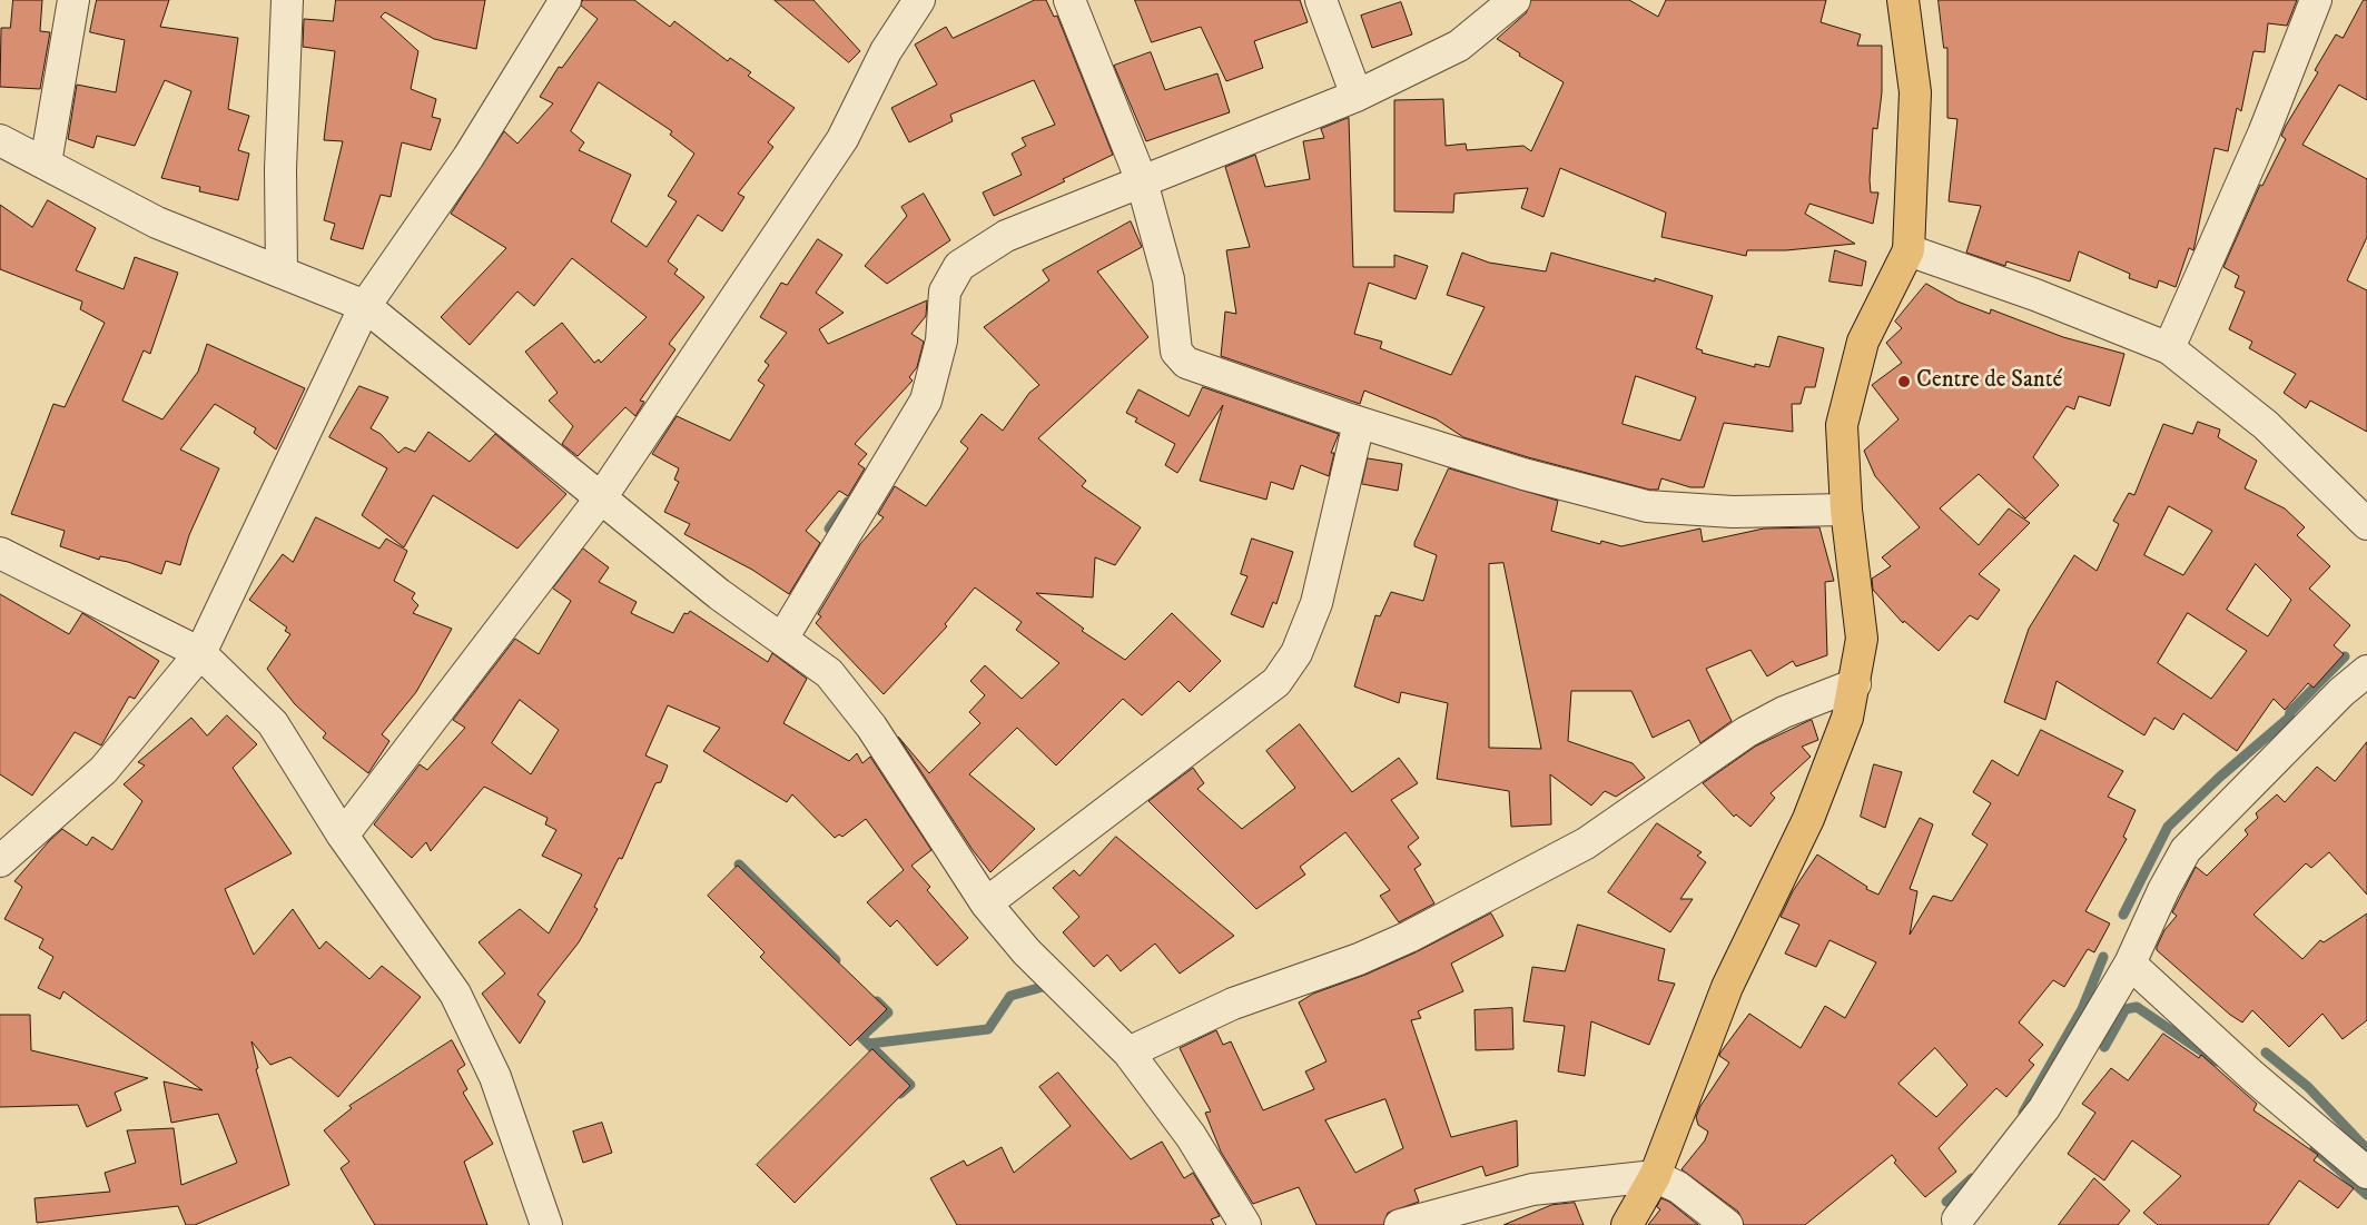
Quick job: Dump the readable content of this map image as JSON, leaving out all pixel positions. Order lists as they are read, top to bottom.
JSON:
{
  "places": ["Centre de Santé"]
}
